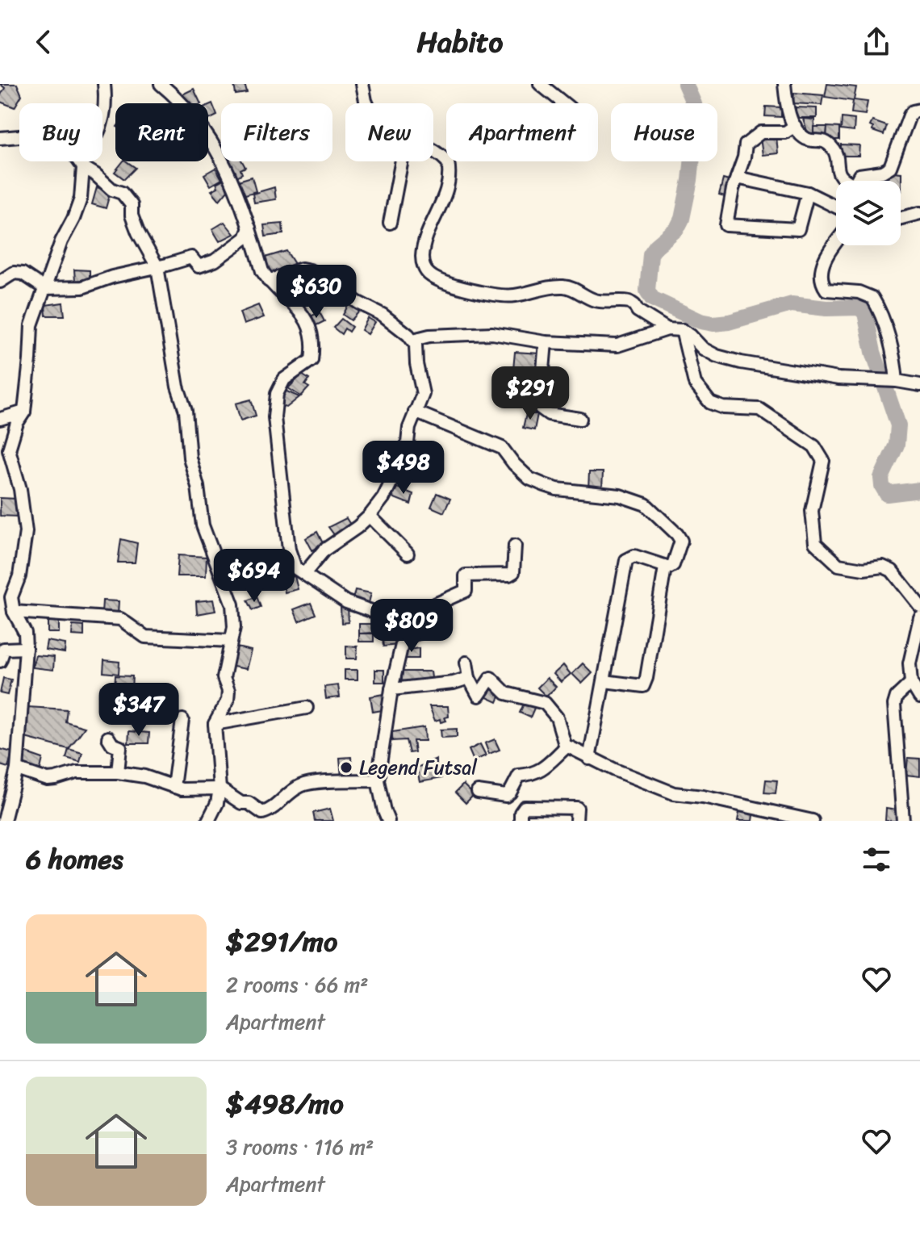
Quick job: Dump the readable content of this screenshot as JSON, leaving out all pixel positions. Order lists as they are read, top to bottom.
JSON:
{
  "places": ["Legend Futsal"],
  "page": {
    "header": "Habito",
    "chip": [
      "Buy",
      "Rent",
      "Filters",
      "New",
      "Apartment",
      "House"
    ],
    "price": [
      "$630",
      "$291",
      "$498",
      "$694",
      "$809",
      "$347"
    ],
    "heading": "6 homes",
    "list": [
      {
        "name": "$291/mo",
        "note": "2 rooms · 66 m² · Apartment"
      },
      {
        "name": "$498/mo",
        "note": "3 rooms · 116 m² · Apartment"
      }
    ]
  }
}
